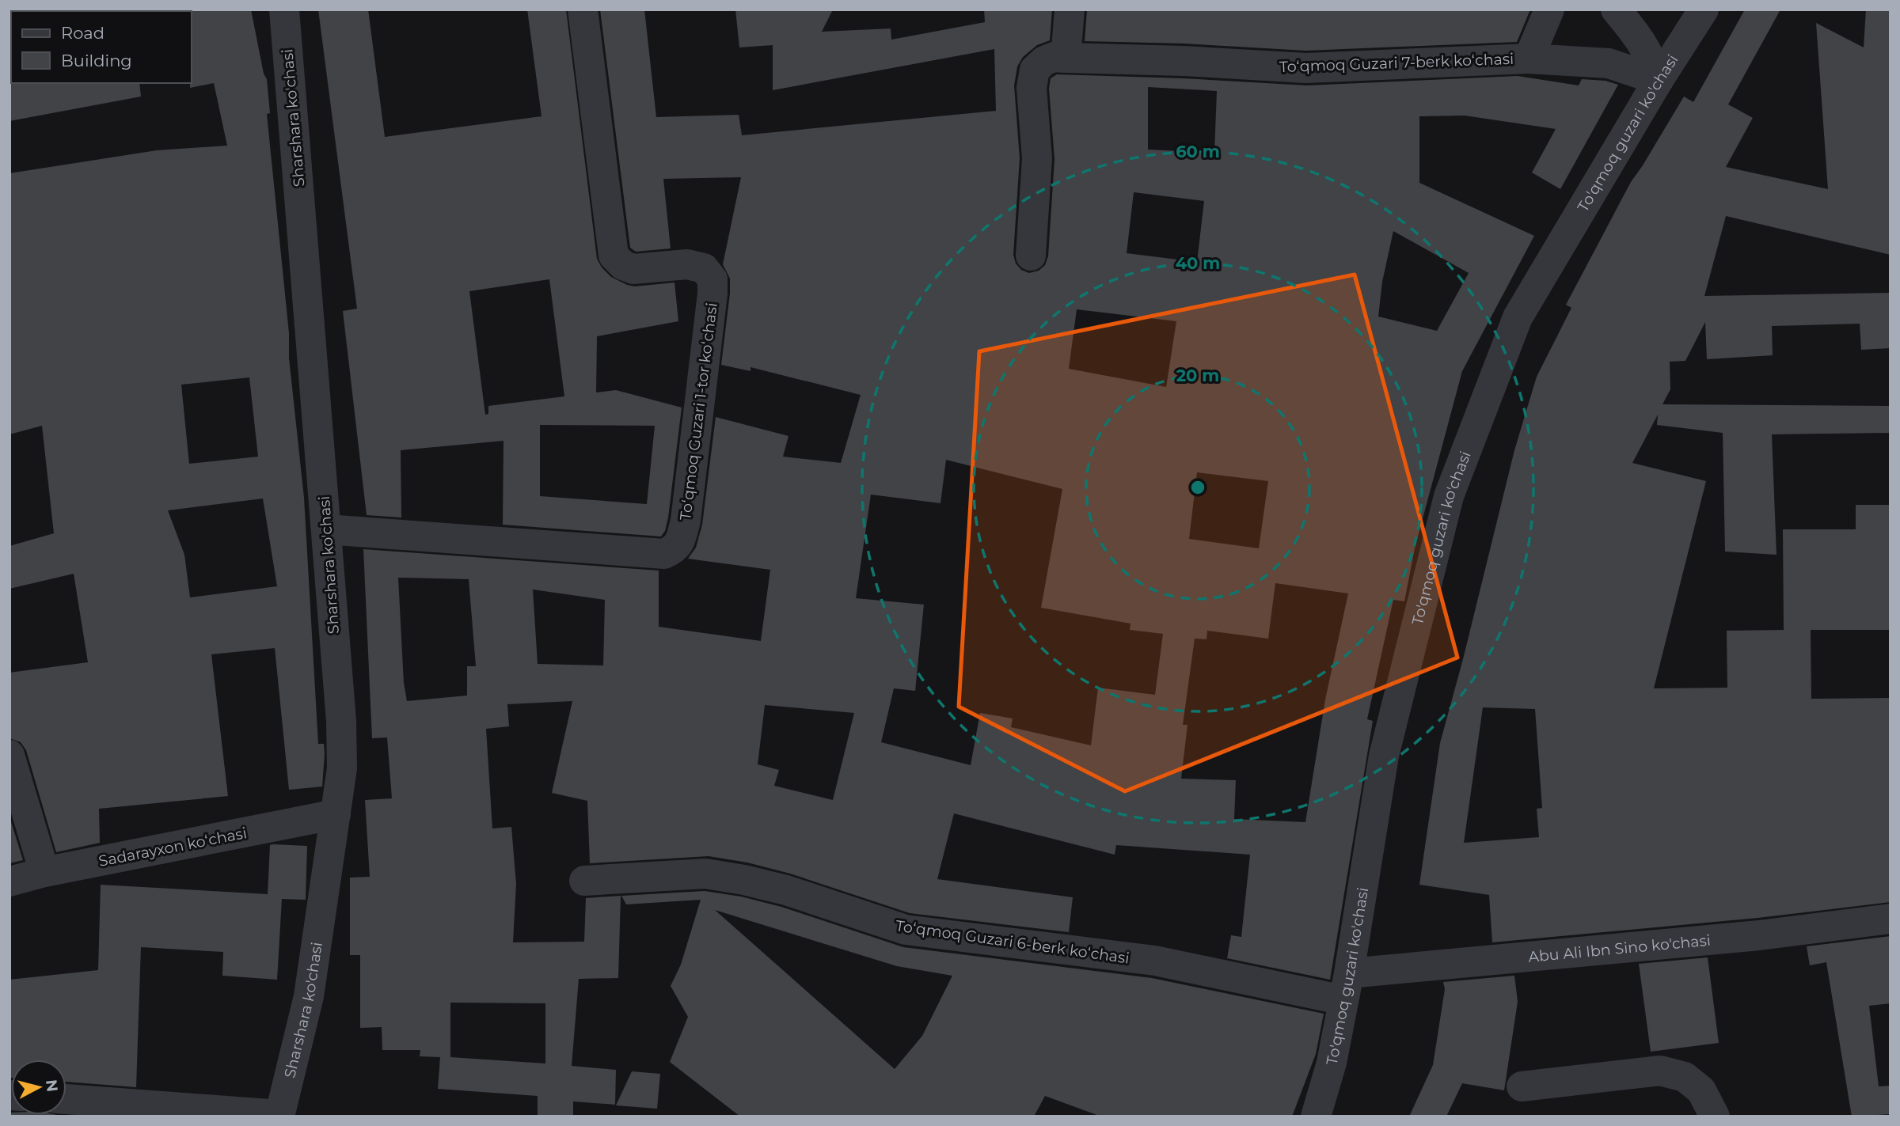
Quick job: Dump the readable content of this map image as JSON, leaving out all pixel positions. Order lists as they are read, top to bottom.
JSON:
{
  "streets": {
    "street": [
      "Toʻqmoq Guzari 7-berk koʻchasi",
      "Sharshara ko'chasi",
      "To'qmoq guzari ko'chasi",
      "Toʻqmoq Guzari 1-tor koʻchasi",
      "Sadarayxon koʻchasi",
      "Toʻqmoq Guzari 6-berk koʻchasi",
      "Abu Ali Ibn Sino ko'chasi"
    ]
  },
  "crossings": [
    ["Toʻqmoq Guzari 7-berk koʻchasi", "To'qmoq guzari ko'chasi"],
    ["Sharshara ko'chasi", "Toʻqmoq Guzari 1-tor koʻchasi"],
    ["Sharshara ko'chasi", "Sadarayxon koʻchasi"],
    ["To'qmoq guzari ko'chasi", "Toʻqmoq Guzari 6-berk koʻchasi"],
    ["To'qmoq guzari ko'chasi", "Abu Ali Ibn Sino ko'chasi"],
    ["Toʻqmoq Guzari 6-berk koʻchasi", "Abu Ali Ibn Sino ko'chasi"]
  ],
  "legend": ["Road", "Building"],
  "north": "right",
  "rings": ["60 m", "40 m", "20 m"]
}
